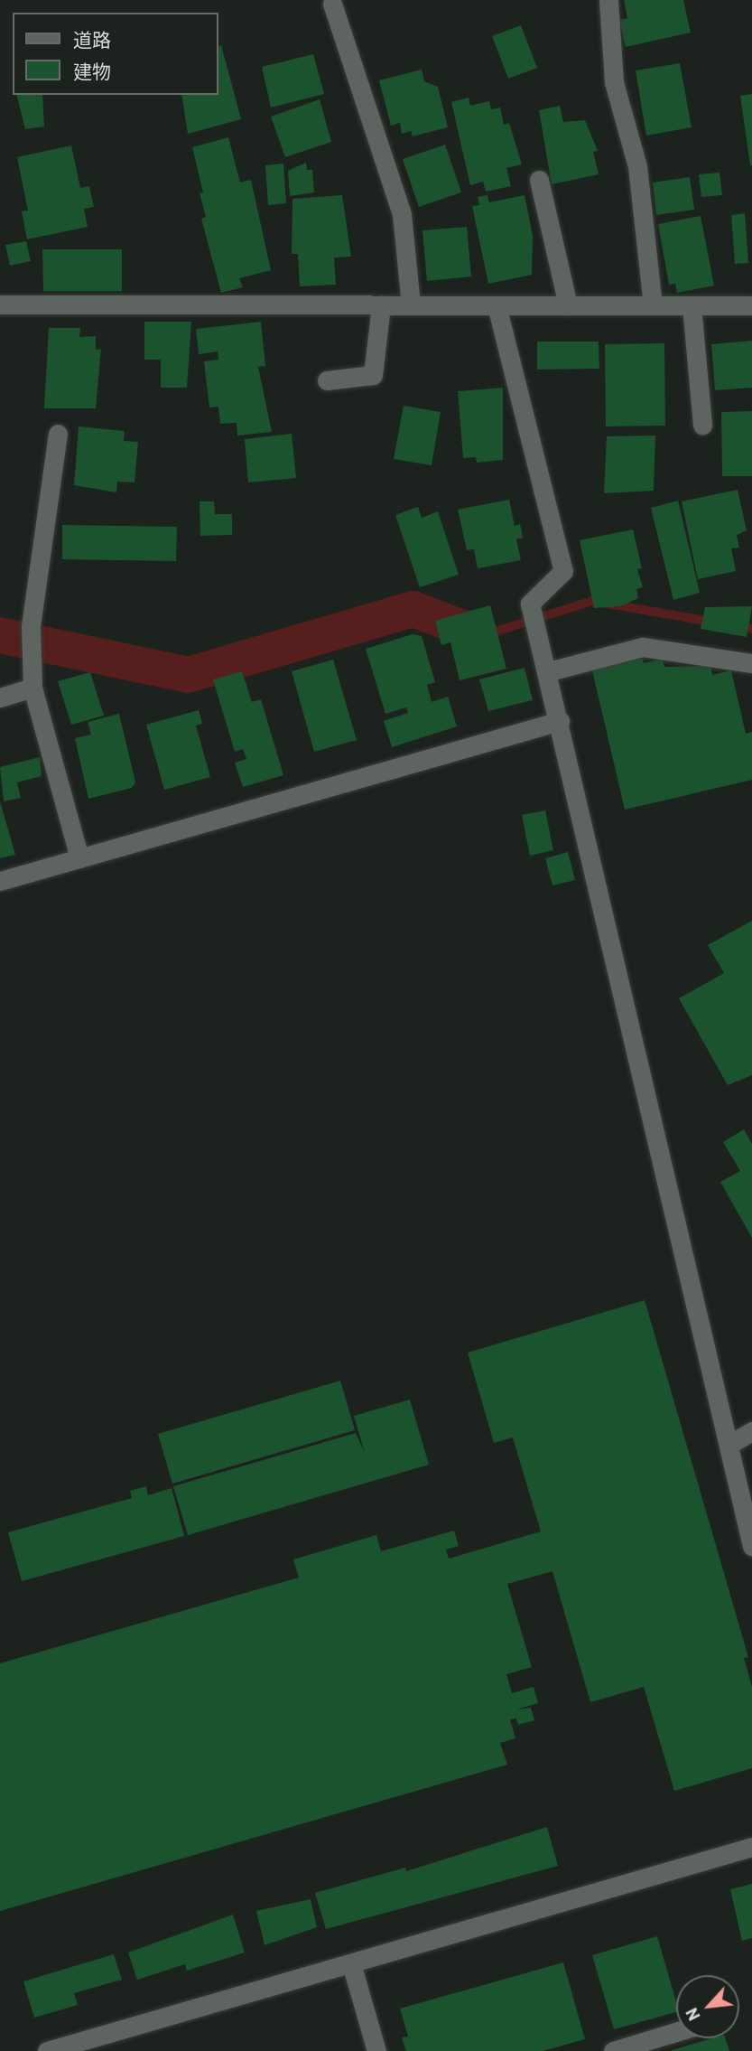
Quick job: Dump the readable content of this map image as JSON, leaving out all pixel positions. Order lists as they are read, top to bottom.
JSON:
{
  "legend": ["道路", "建物"],
  "north": "bottom left"
}
